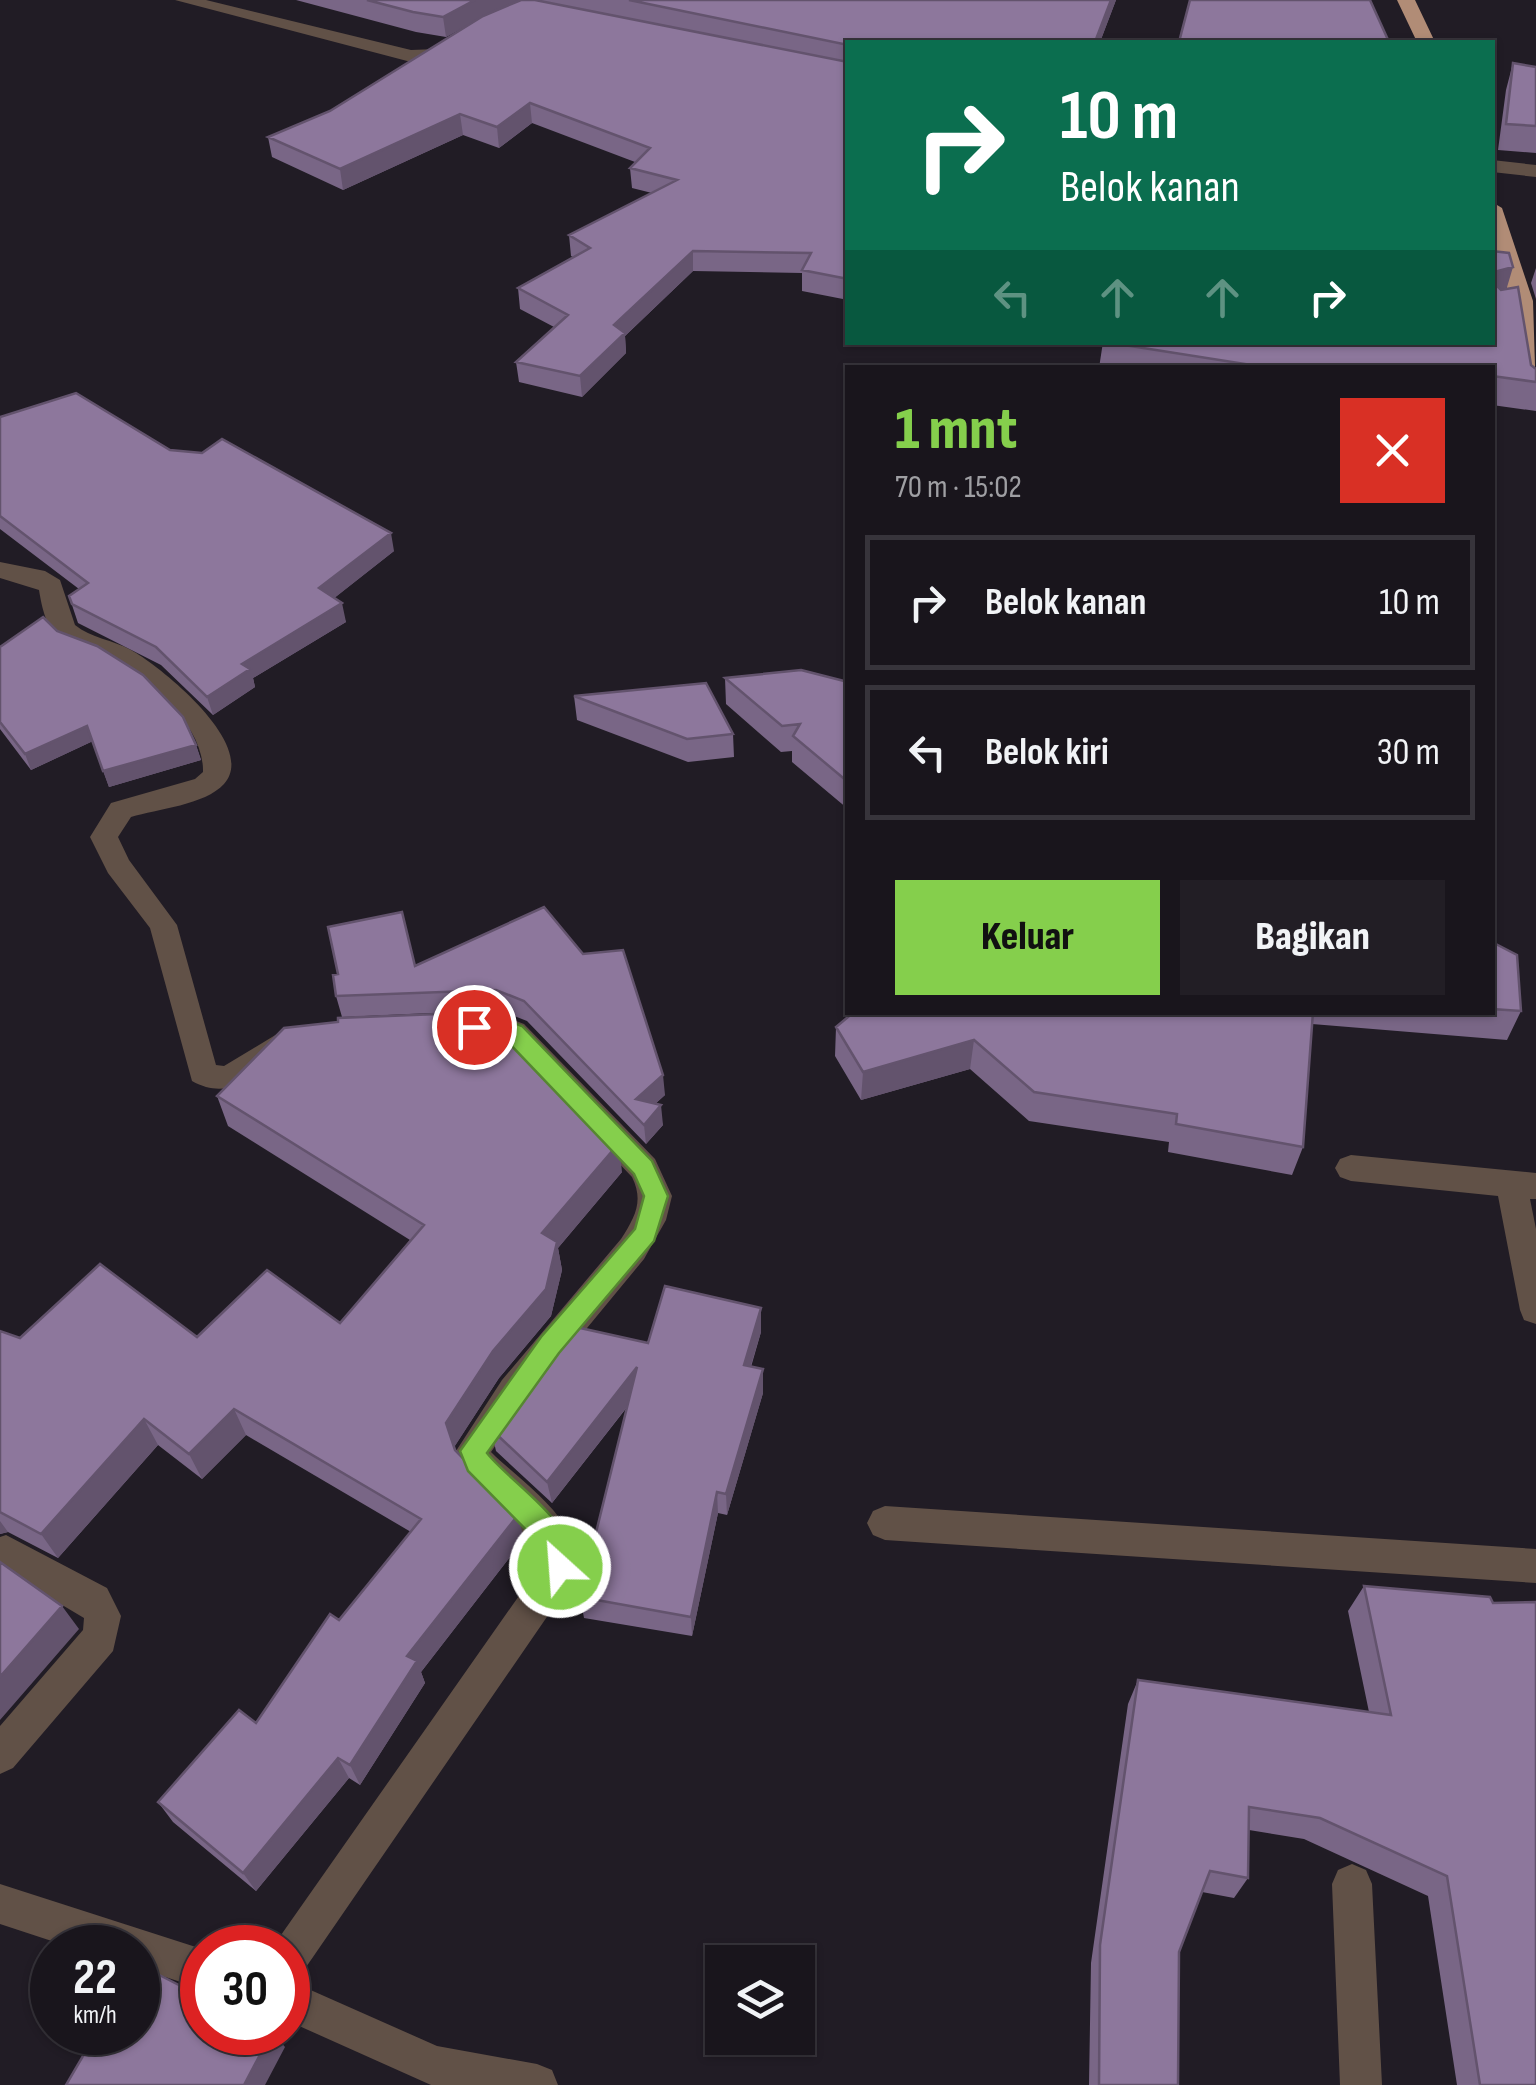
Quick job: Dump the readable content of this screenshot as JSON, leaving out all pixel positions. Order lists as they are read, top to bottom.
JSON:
{
  "page": {
    "turn": ["10 m", "Belok kanan"],
    "heading": ["1 mnt", "70 m · 15:02"],
    "list": [
      {
        "name": "Belok kanan",
        "value": "10 m"
      },
      {
        "name": "Belok kiri",
        "value": "30 m"
      }
    ],
    "buttons": ["Keluar", "Bagikan"],
    "speed": "22 km/h",
    "limit": "30"
  }
}
